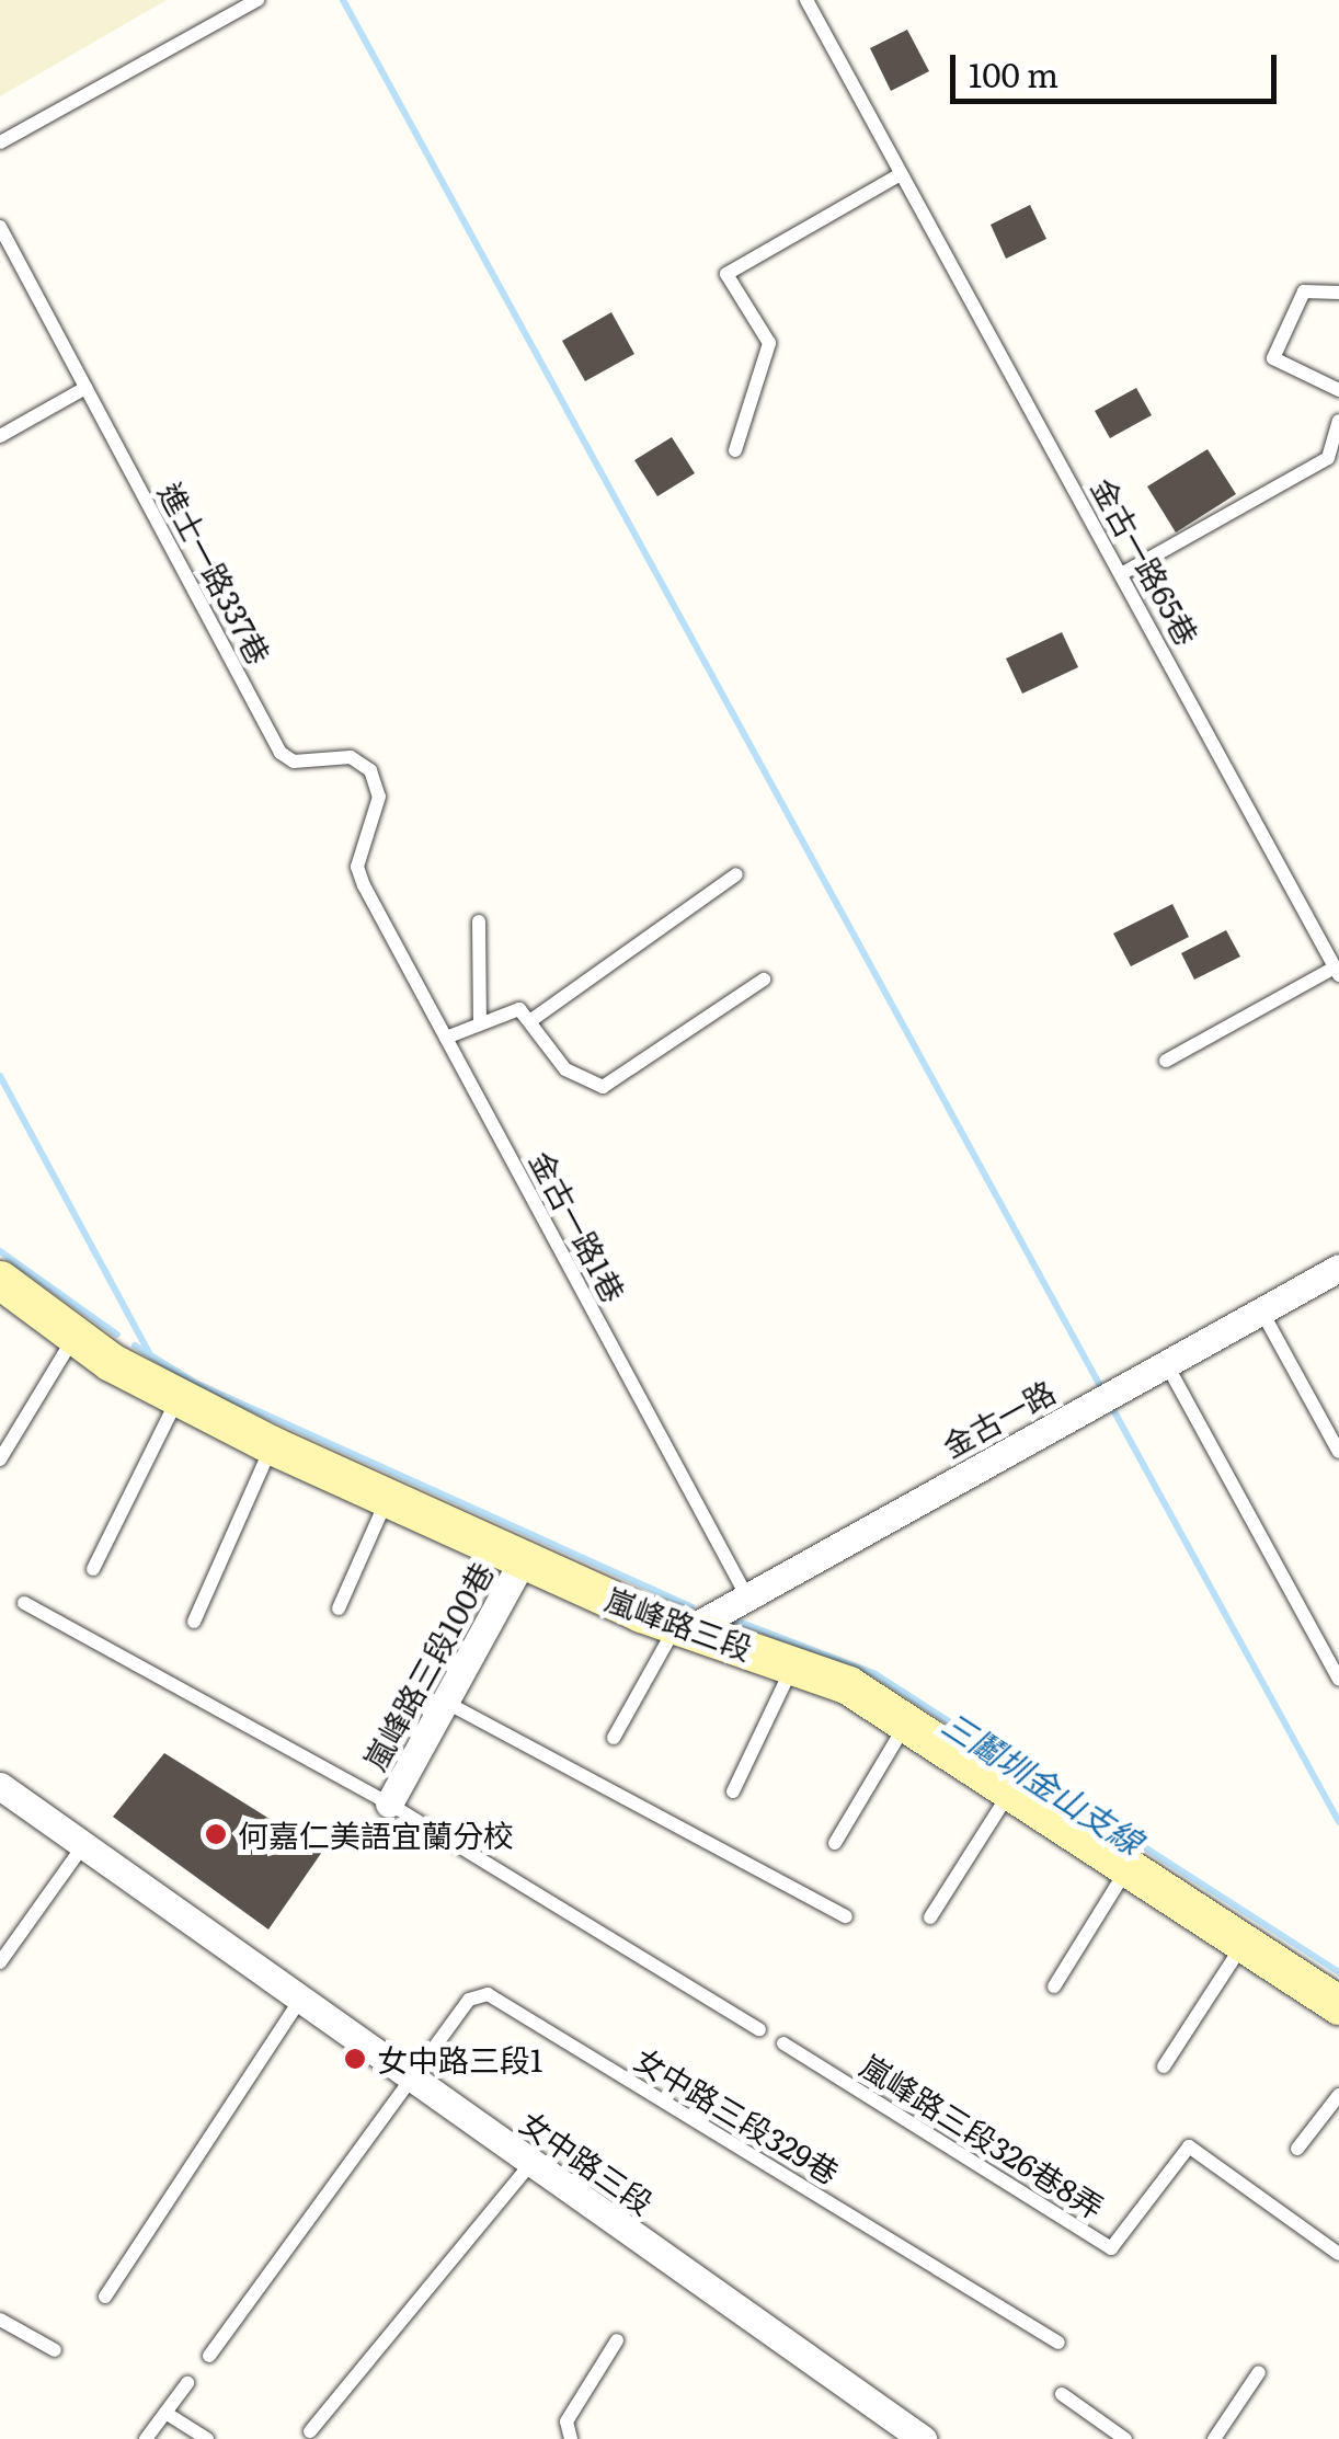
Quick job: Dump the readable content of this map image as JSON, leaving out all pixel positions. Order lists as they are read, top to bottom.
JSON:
{
  "streets": {
    "street": [
      "金古一路",
      "嵐峰路三段",
      "嵐峰路三段100巷",
      "女中路三段"
    ],
    "lane": [
      "金古一路65巷",
      "進士一路337巷",
      "金古一路1巷",
      "女中路三段329巷",
      "嵐峰路三段326巷8弄"
    ]
  },
  "crossings": [
    ["進士一路337巷", "金古一路1巷"],
    ["金古一路1巷", "金古一路"],
    ["金古一路", "嵐峰路三段"],
    ["嵐峰路三段", "嵐峰路三段100巷"],
    ["女中路三段329巷", "女中路三段"]
  ],
  "water": ["三鬮圳金山支線"],
  "places": ["何嘉仁美語宜蘭分校", "女中路三段1"],
  "scale_bar": "100 m"
}
